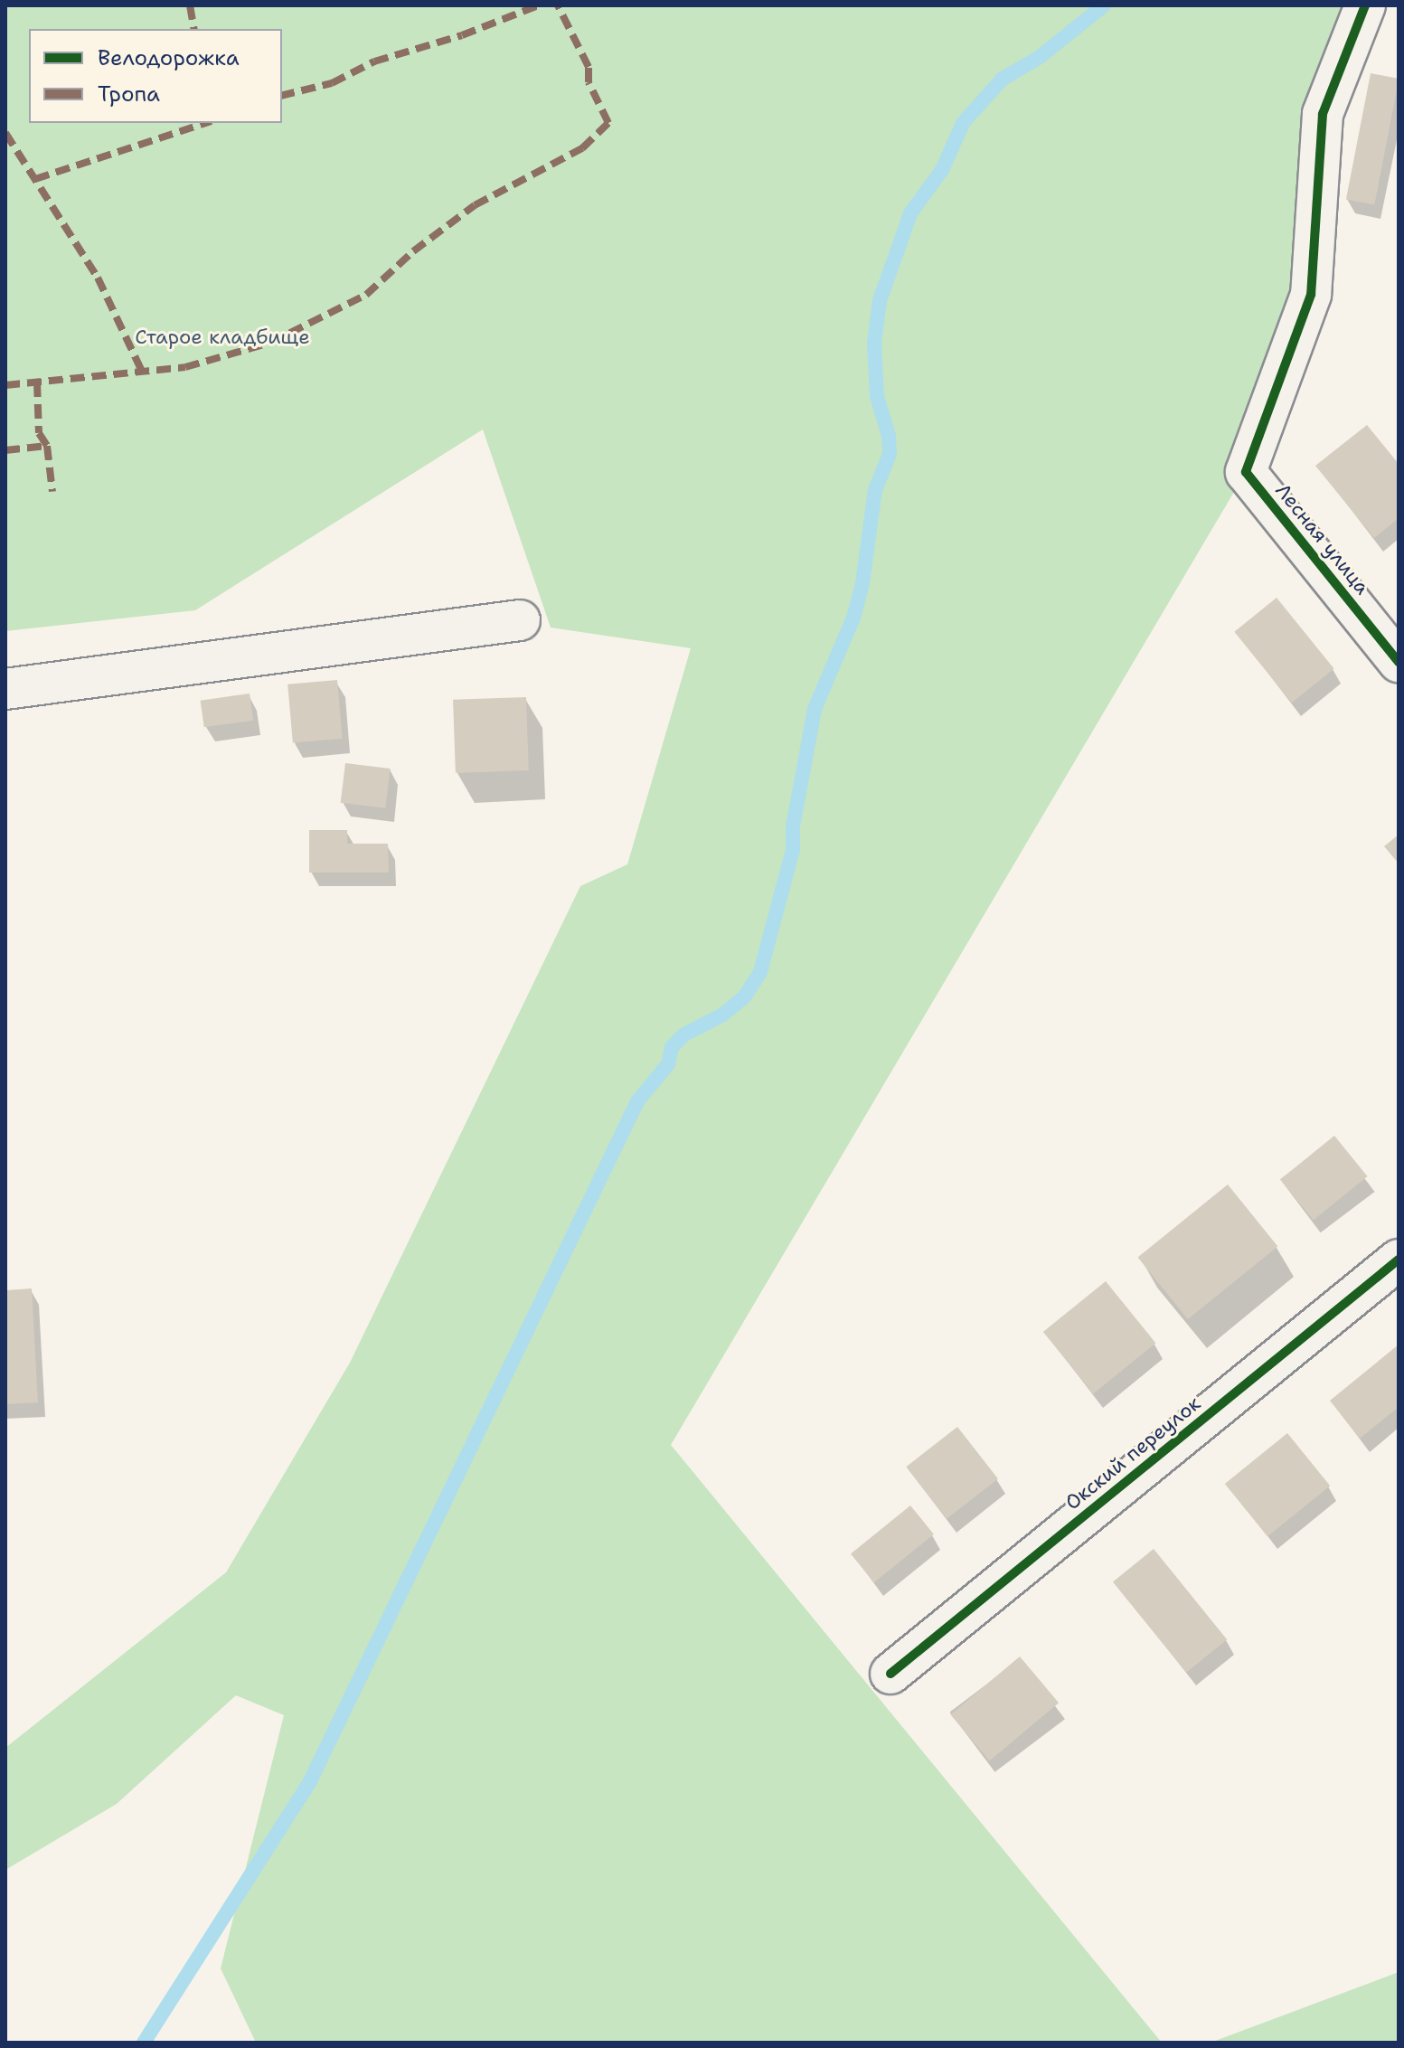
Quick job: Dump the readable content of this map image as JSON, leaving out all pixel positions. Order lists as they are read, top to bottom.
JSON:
{
  "streets": {
    "street": ["Лесная улица", "Окский переулок"]
  },
  "parks": ["Старое кладбище"],
  "legend": ["Велодорожка", "Тропа"]
}
